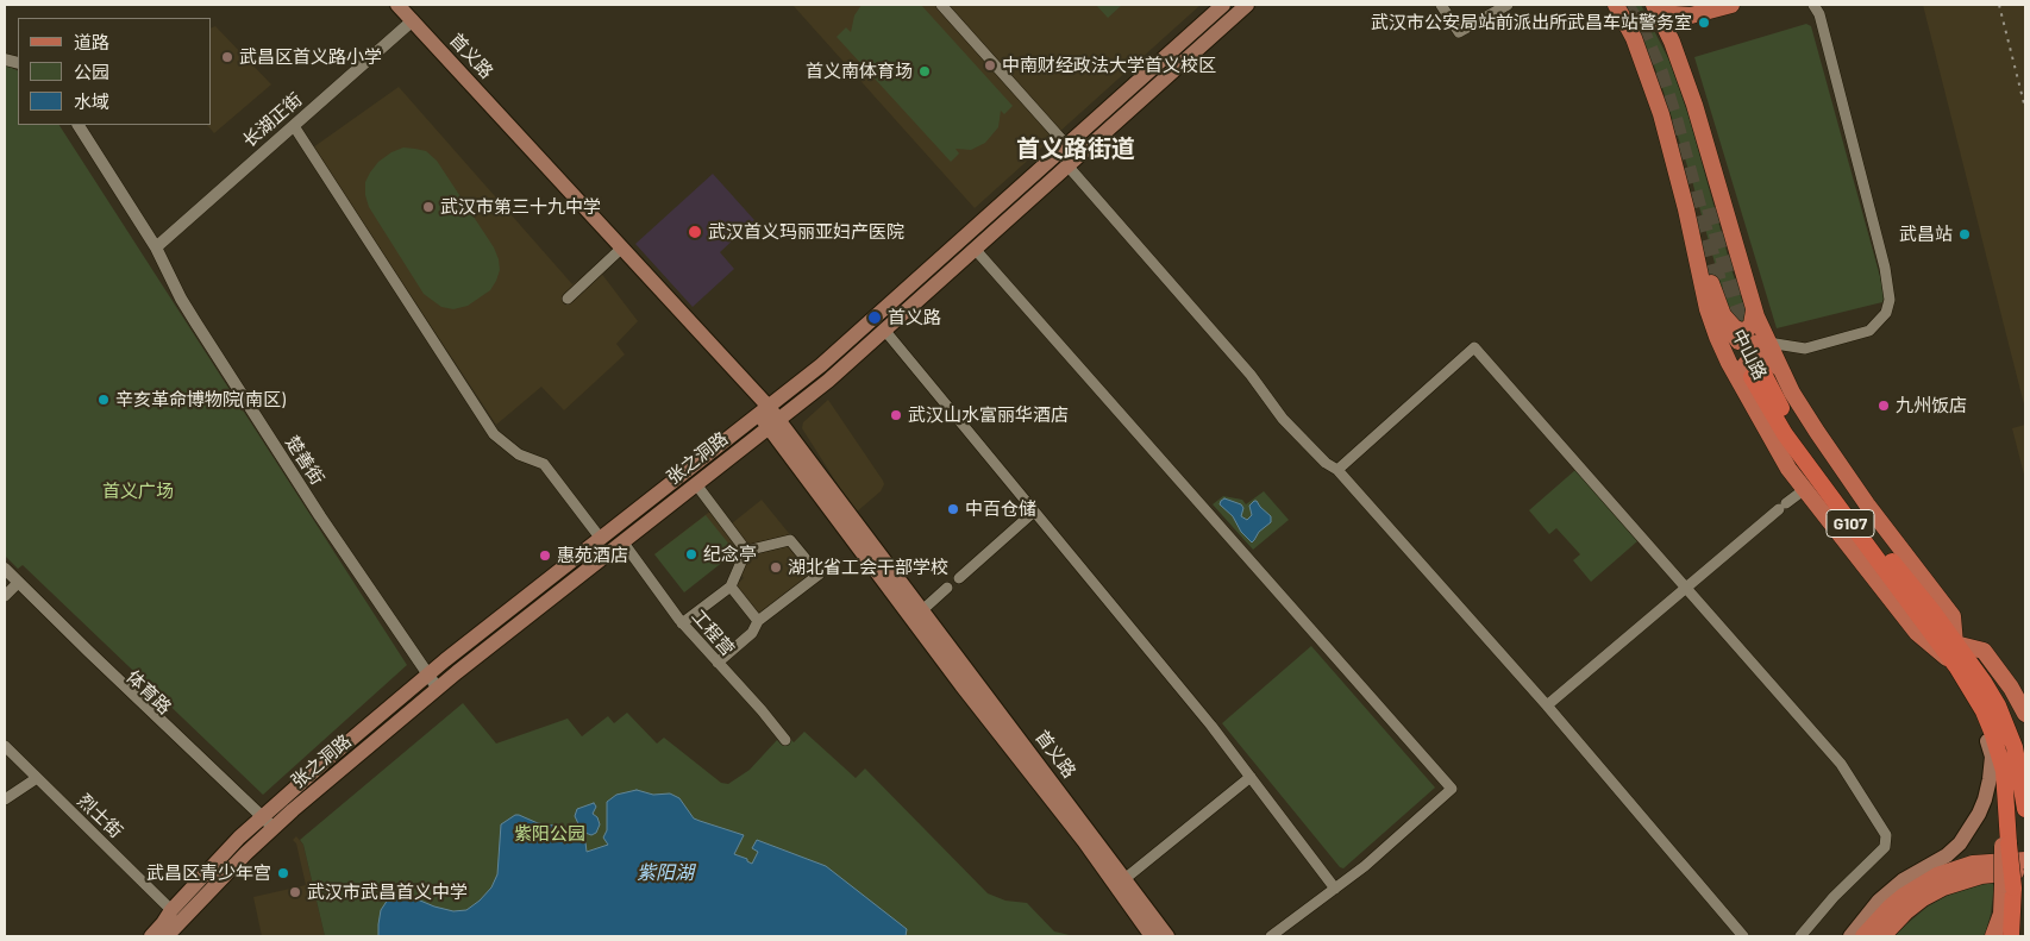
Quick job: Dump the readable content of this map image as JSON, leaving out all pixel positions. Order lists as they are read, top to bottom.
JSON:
{
  "streets": {
    "highway": ["G107"],
    "main road": ["首义路", "中山路", "张之洞路"],
    "street": [
      "长湖正街",
      "楚善街",
      "工程营",
      "体育路",
      "烈士街"
    ]
  },
  "crossings": [
    ["首义路", "长湖正街"],
    ["首义路", "张之洞路"],
    ["长湖正街", "楚善街"],
    ["中山路", "G107"],
    ["张之洞路", "楚善街"],
    ["张之洞路", "工程营"],
    ["张之洞路", "体育路"],
    ["张之洞路", "烈士街"]
  ],
  "districts": ["首义路街道"],
  "water": ["紫阳湖"],
  "parks": ["首义广场", "紫阳公园"],
  "places": [
    "武汉市公安局站前派出所武昌车站警务室",
    "武昌区首义路小学",
    "中南财经政法大学首义校区",
    "首义南体育场",
    "武汉市第三十九中学",
    "武汉首义玛丽亚妇产医院",
    "武昌站",
    "首义路",
    "辛亥革命博物院(南区)",
    "九州饭店",
    "武汉山水富丽华酒店",
    "中百仓储",
    "纪念亭",
    "惠苑酒店",
    "湖北省工会干部学校",
    "武昌区青少年宫",
    "武汉市武昌首义中学"
  ],
  "legend": ["道路", "公园", "水域"]
}
